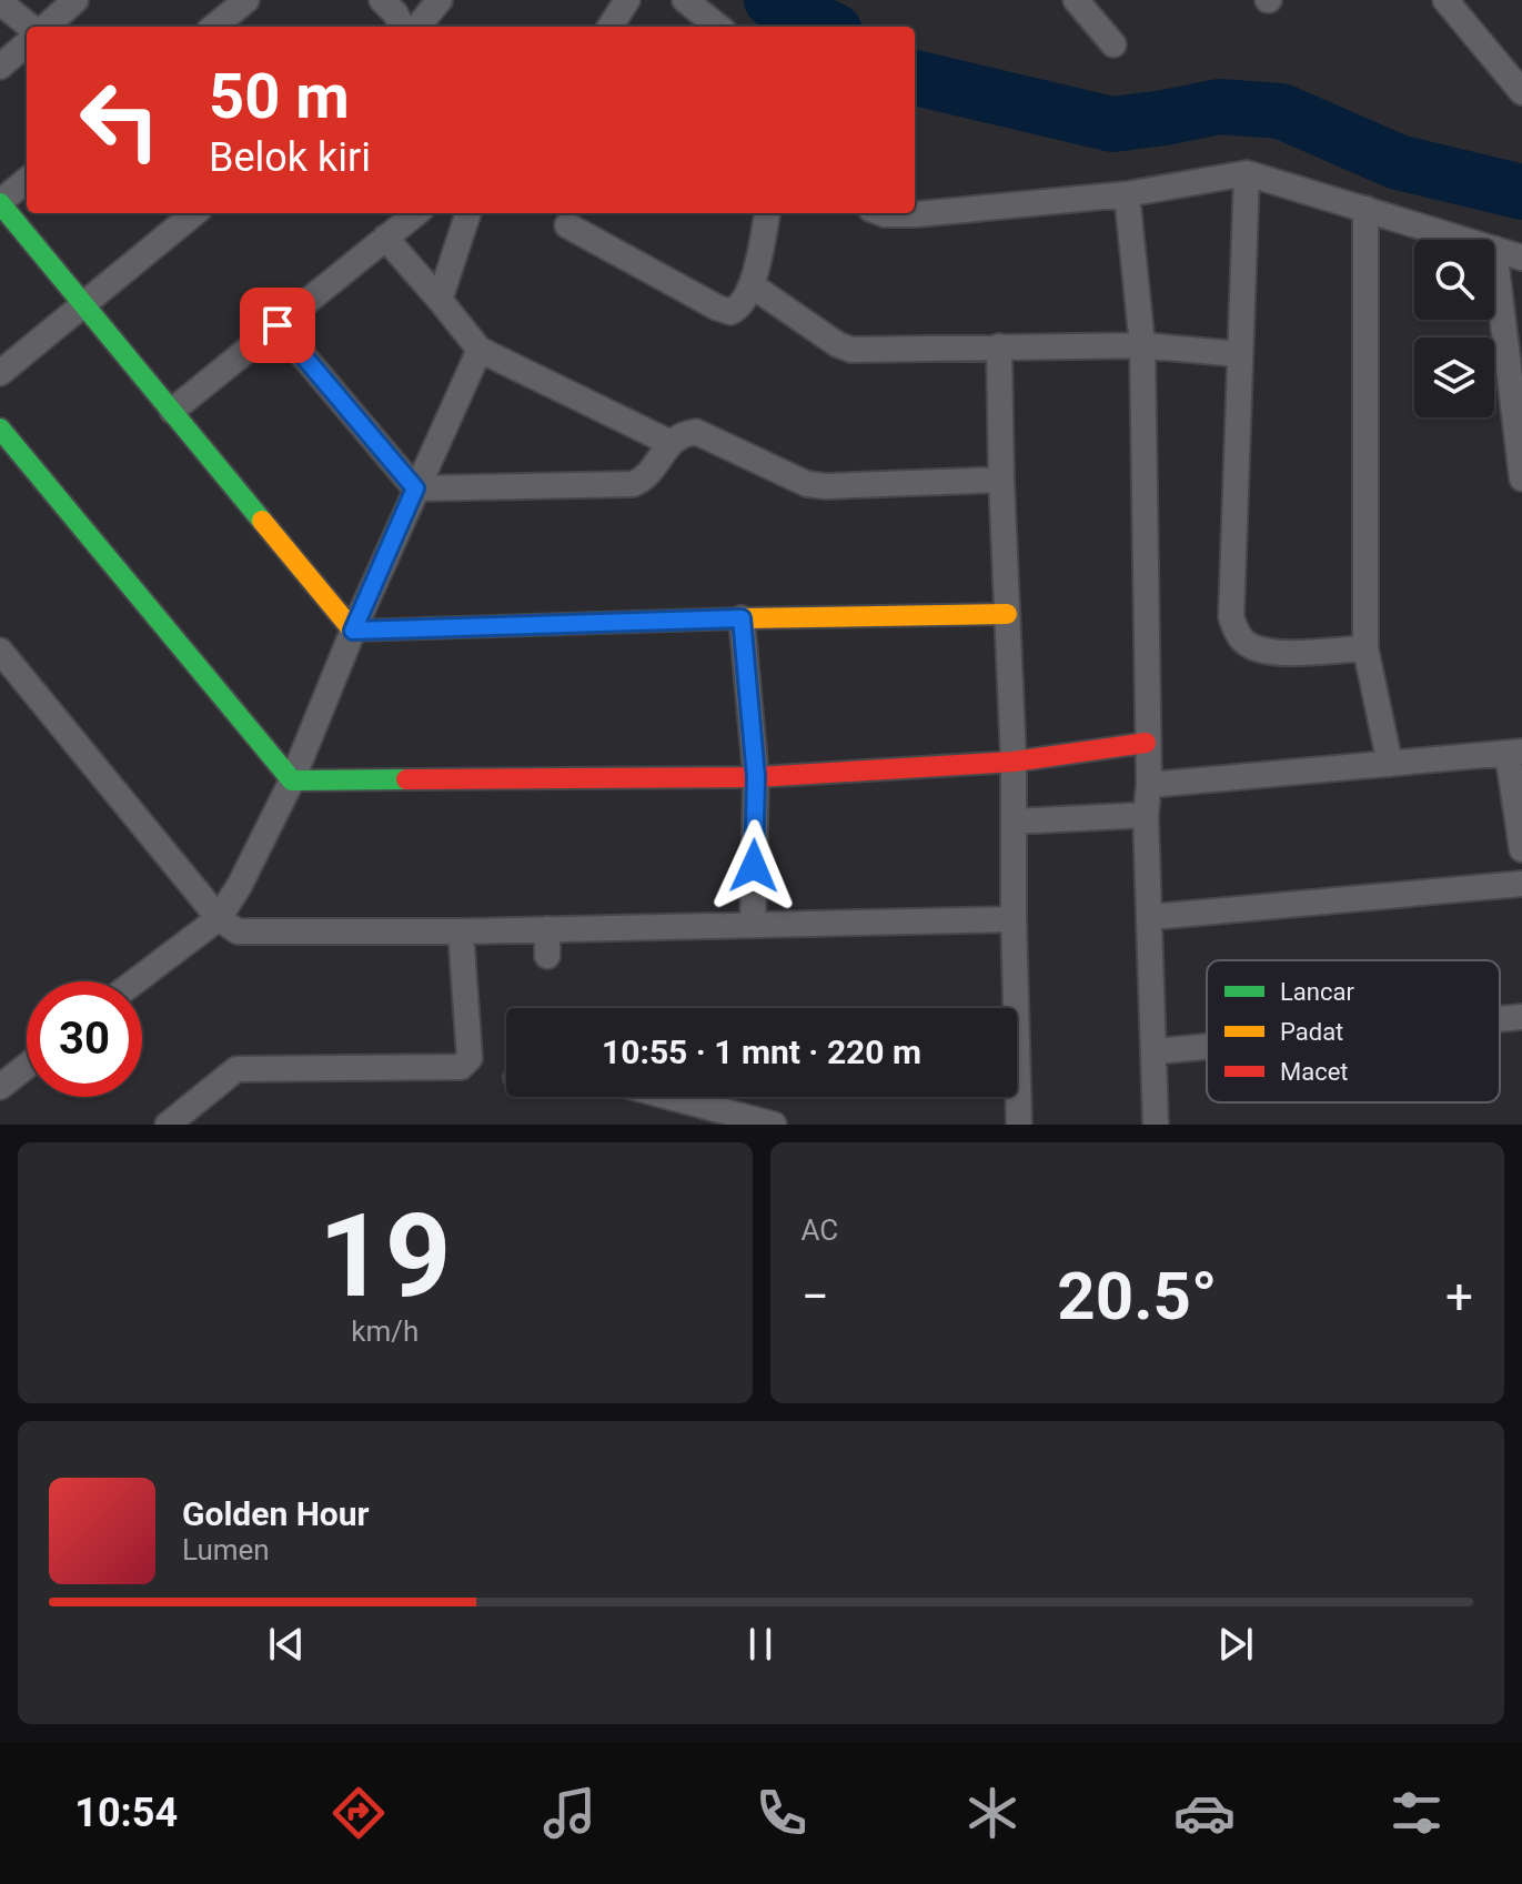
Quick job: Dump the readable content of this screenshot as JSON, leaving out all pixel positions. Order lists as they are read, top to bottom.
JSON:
{
  "legend": ["Lancar", "Padat", "Macet"],
  "page": {
    "turn": ["50 m", "Belok kiri"],
    "limit": "30",
    "trip": "10:55 · 1 mnt · 220 m",
    "tile": [
      ["19", "km/h"],
      "AC"
    ],
    "heat": ["−", "20.5°", "+"],
    "song": ["Golden Hour", "Lumen"],
    "tabs": "10:54"
  }
}
